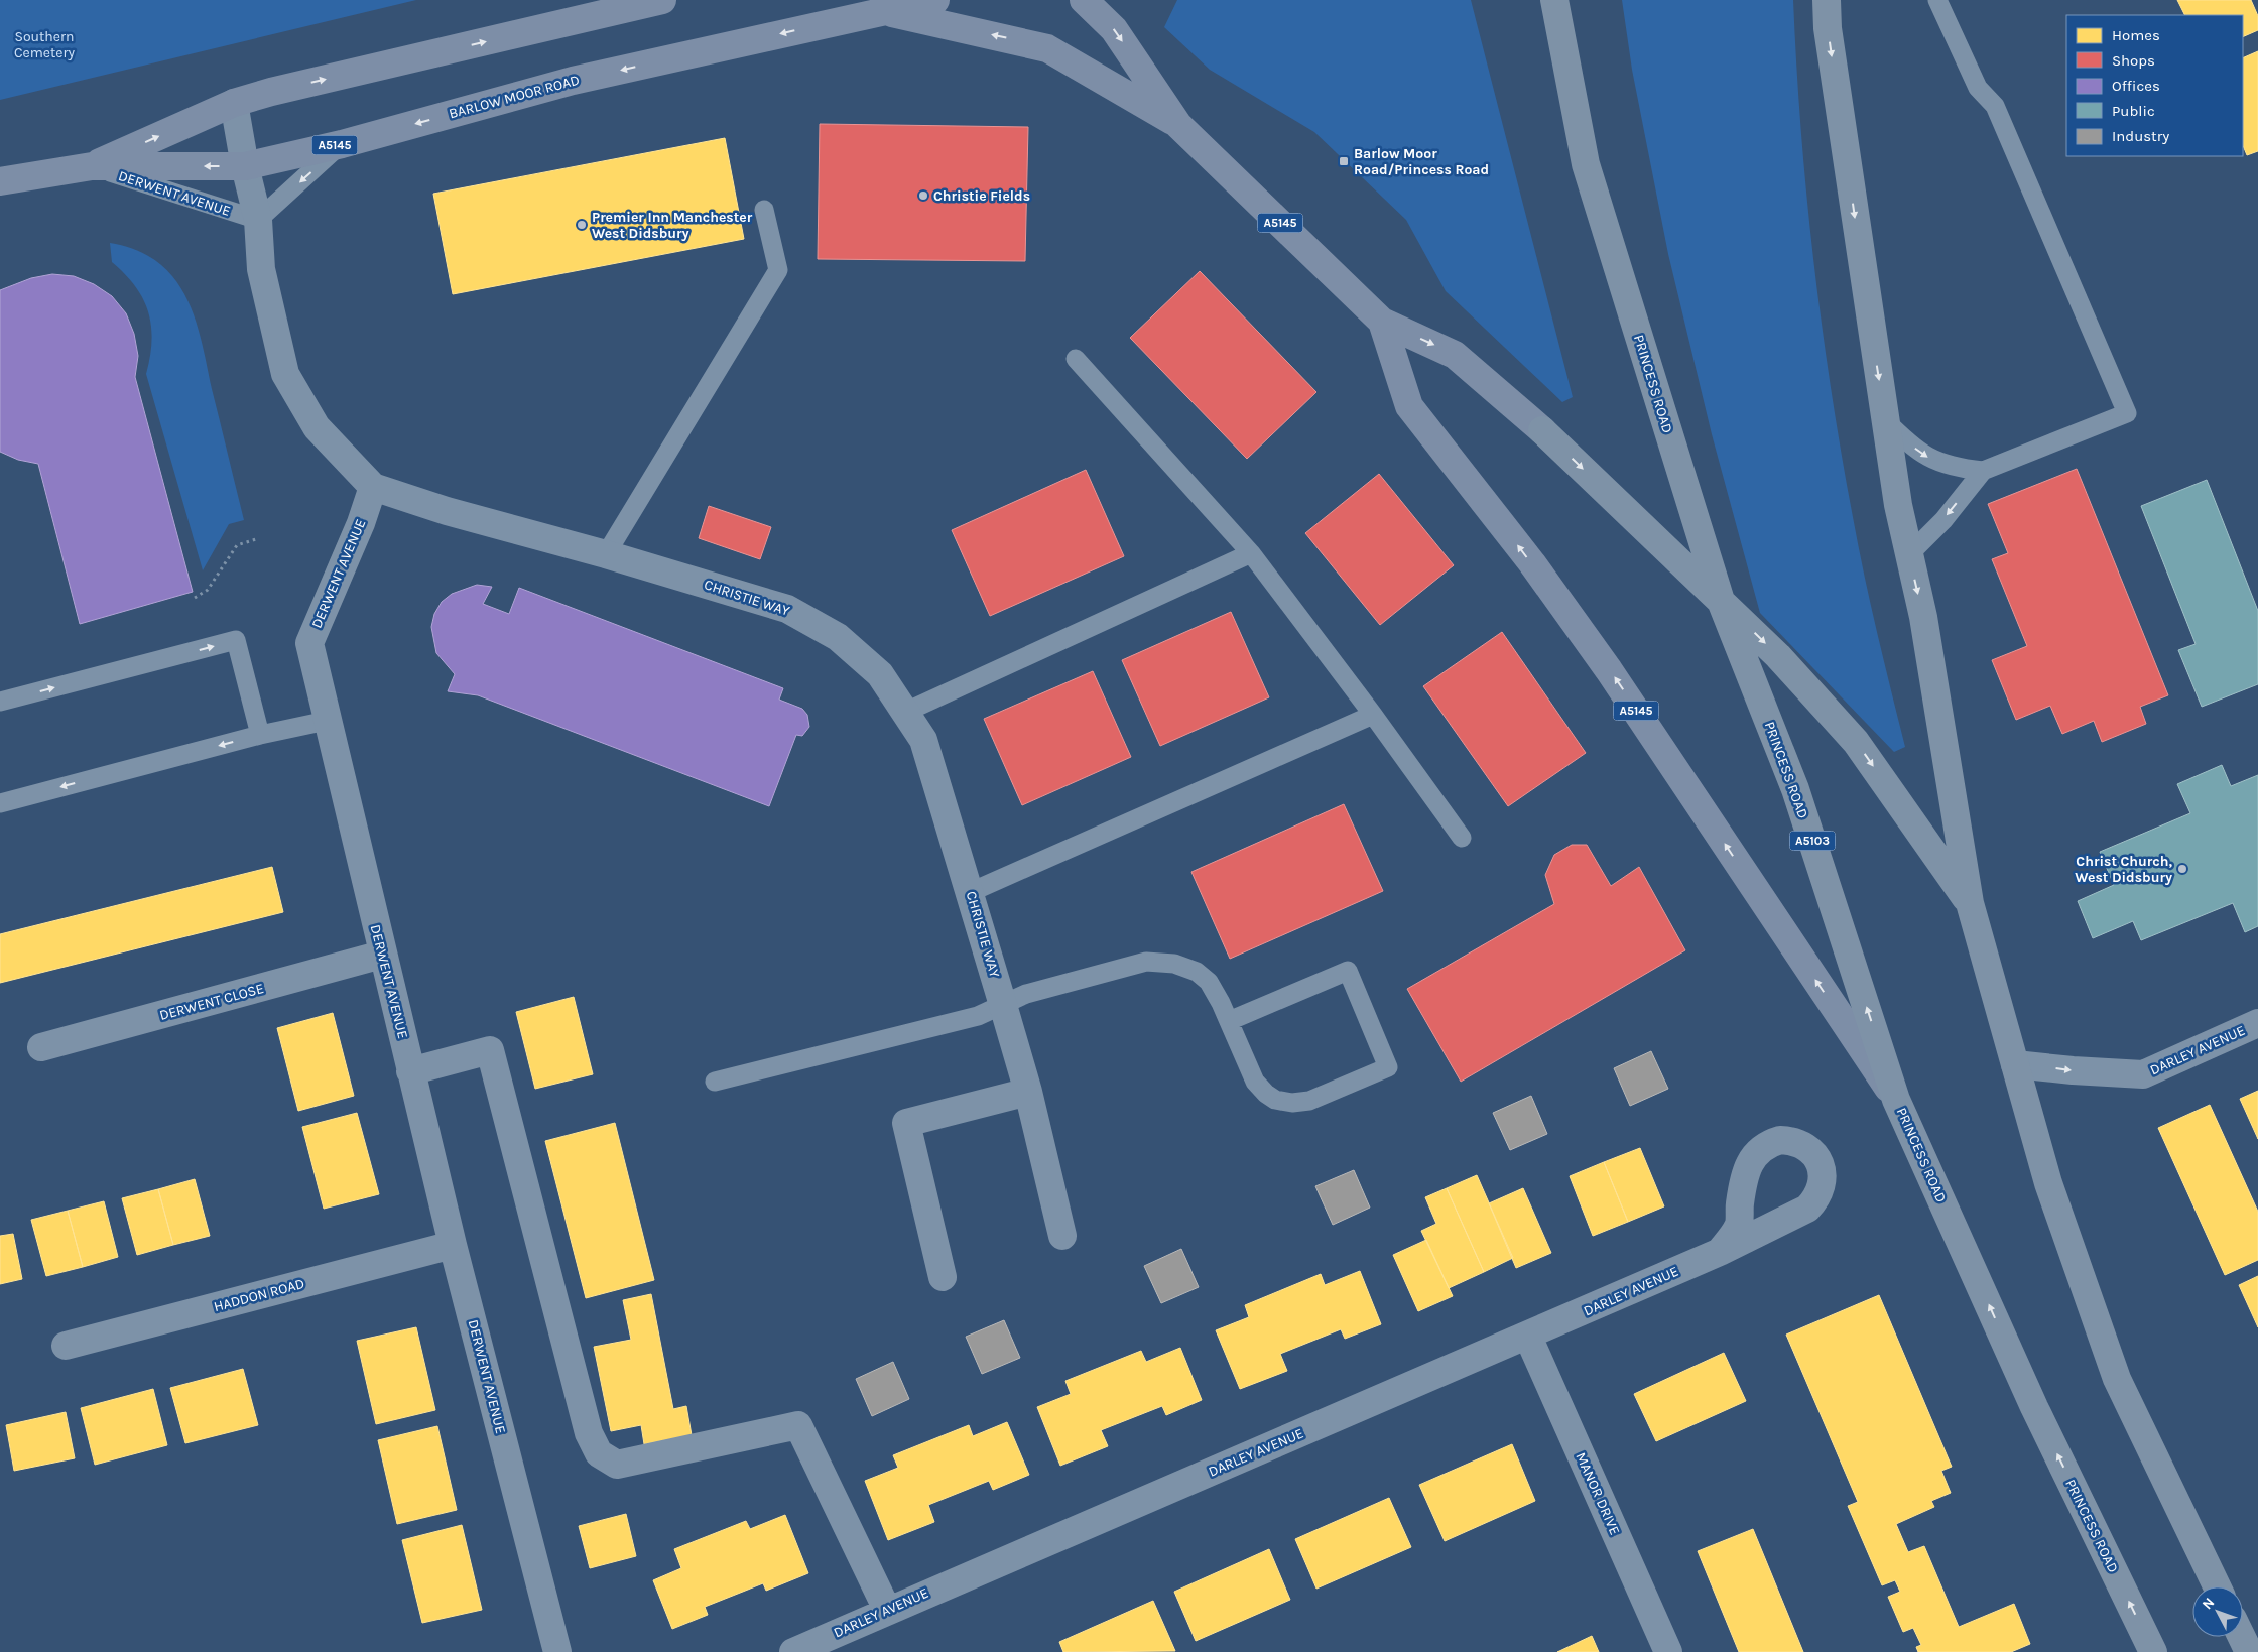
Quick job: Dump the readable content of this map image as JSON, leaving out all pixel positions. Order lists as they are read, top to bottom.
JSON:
{
  "streets": {
    "highway": ["PRINCESS ROAD", "A5103"],
    "main road": ["BARLOW MOOR ROAD", "A5145"],
    "street": [
      "DERWENT AVENUE",
      "CHRISTIE WAY",
      "DERWENT CLOSE",
      "DARLEY AVENUE",
      "HADDON ROAD",
      "MANOR DRIVE"
    ]
  },
  "crossings": [
    ["BARLOW MOOR ROAD", "A5145"],
    ["BARLOW MOOR ROAD", "DERWENT AVENUE"],
    ["A5145", "PRINCESS ROAD"],
    ["A5145", "A5103"],
    ["DERWENT AVENUE", "CHRISTIE WAY"],
    ["DERWENT AVENUE", "DERWENT CLOSE"],
    ["DERWENT AVENUE", "HADDON ROAD"],
    ["PRINCESS ROAD", "A5103"],
    ["A5103", "DARLEY AVENUE"],
    ["DARLEY AVENUE", "MANOR DRIVE"]
  ],
  "parks": ["Southern Cemetery"],
  "places": {
    "transit": ["Barlow Moor Road/Princess Road"],
    "other": ["Christie Fields", "Premier Inn Manchester West Didsbury", "Christ Church, West Didsbury"]
  },
  "legend": [
    "Homes",
    "Shops",
    "Offices",
    "Public",
    "Industry"
  ],
  "north": "top left"
}
